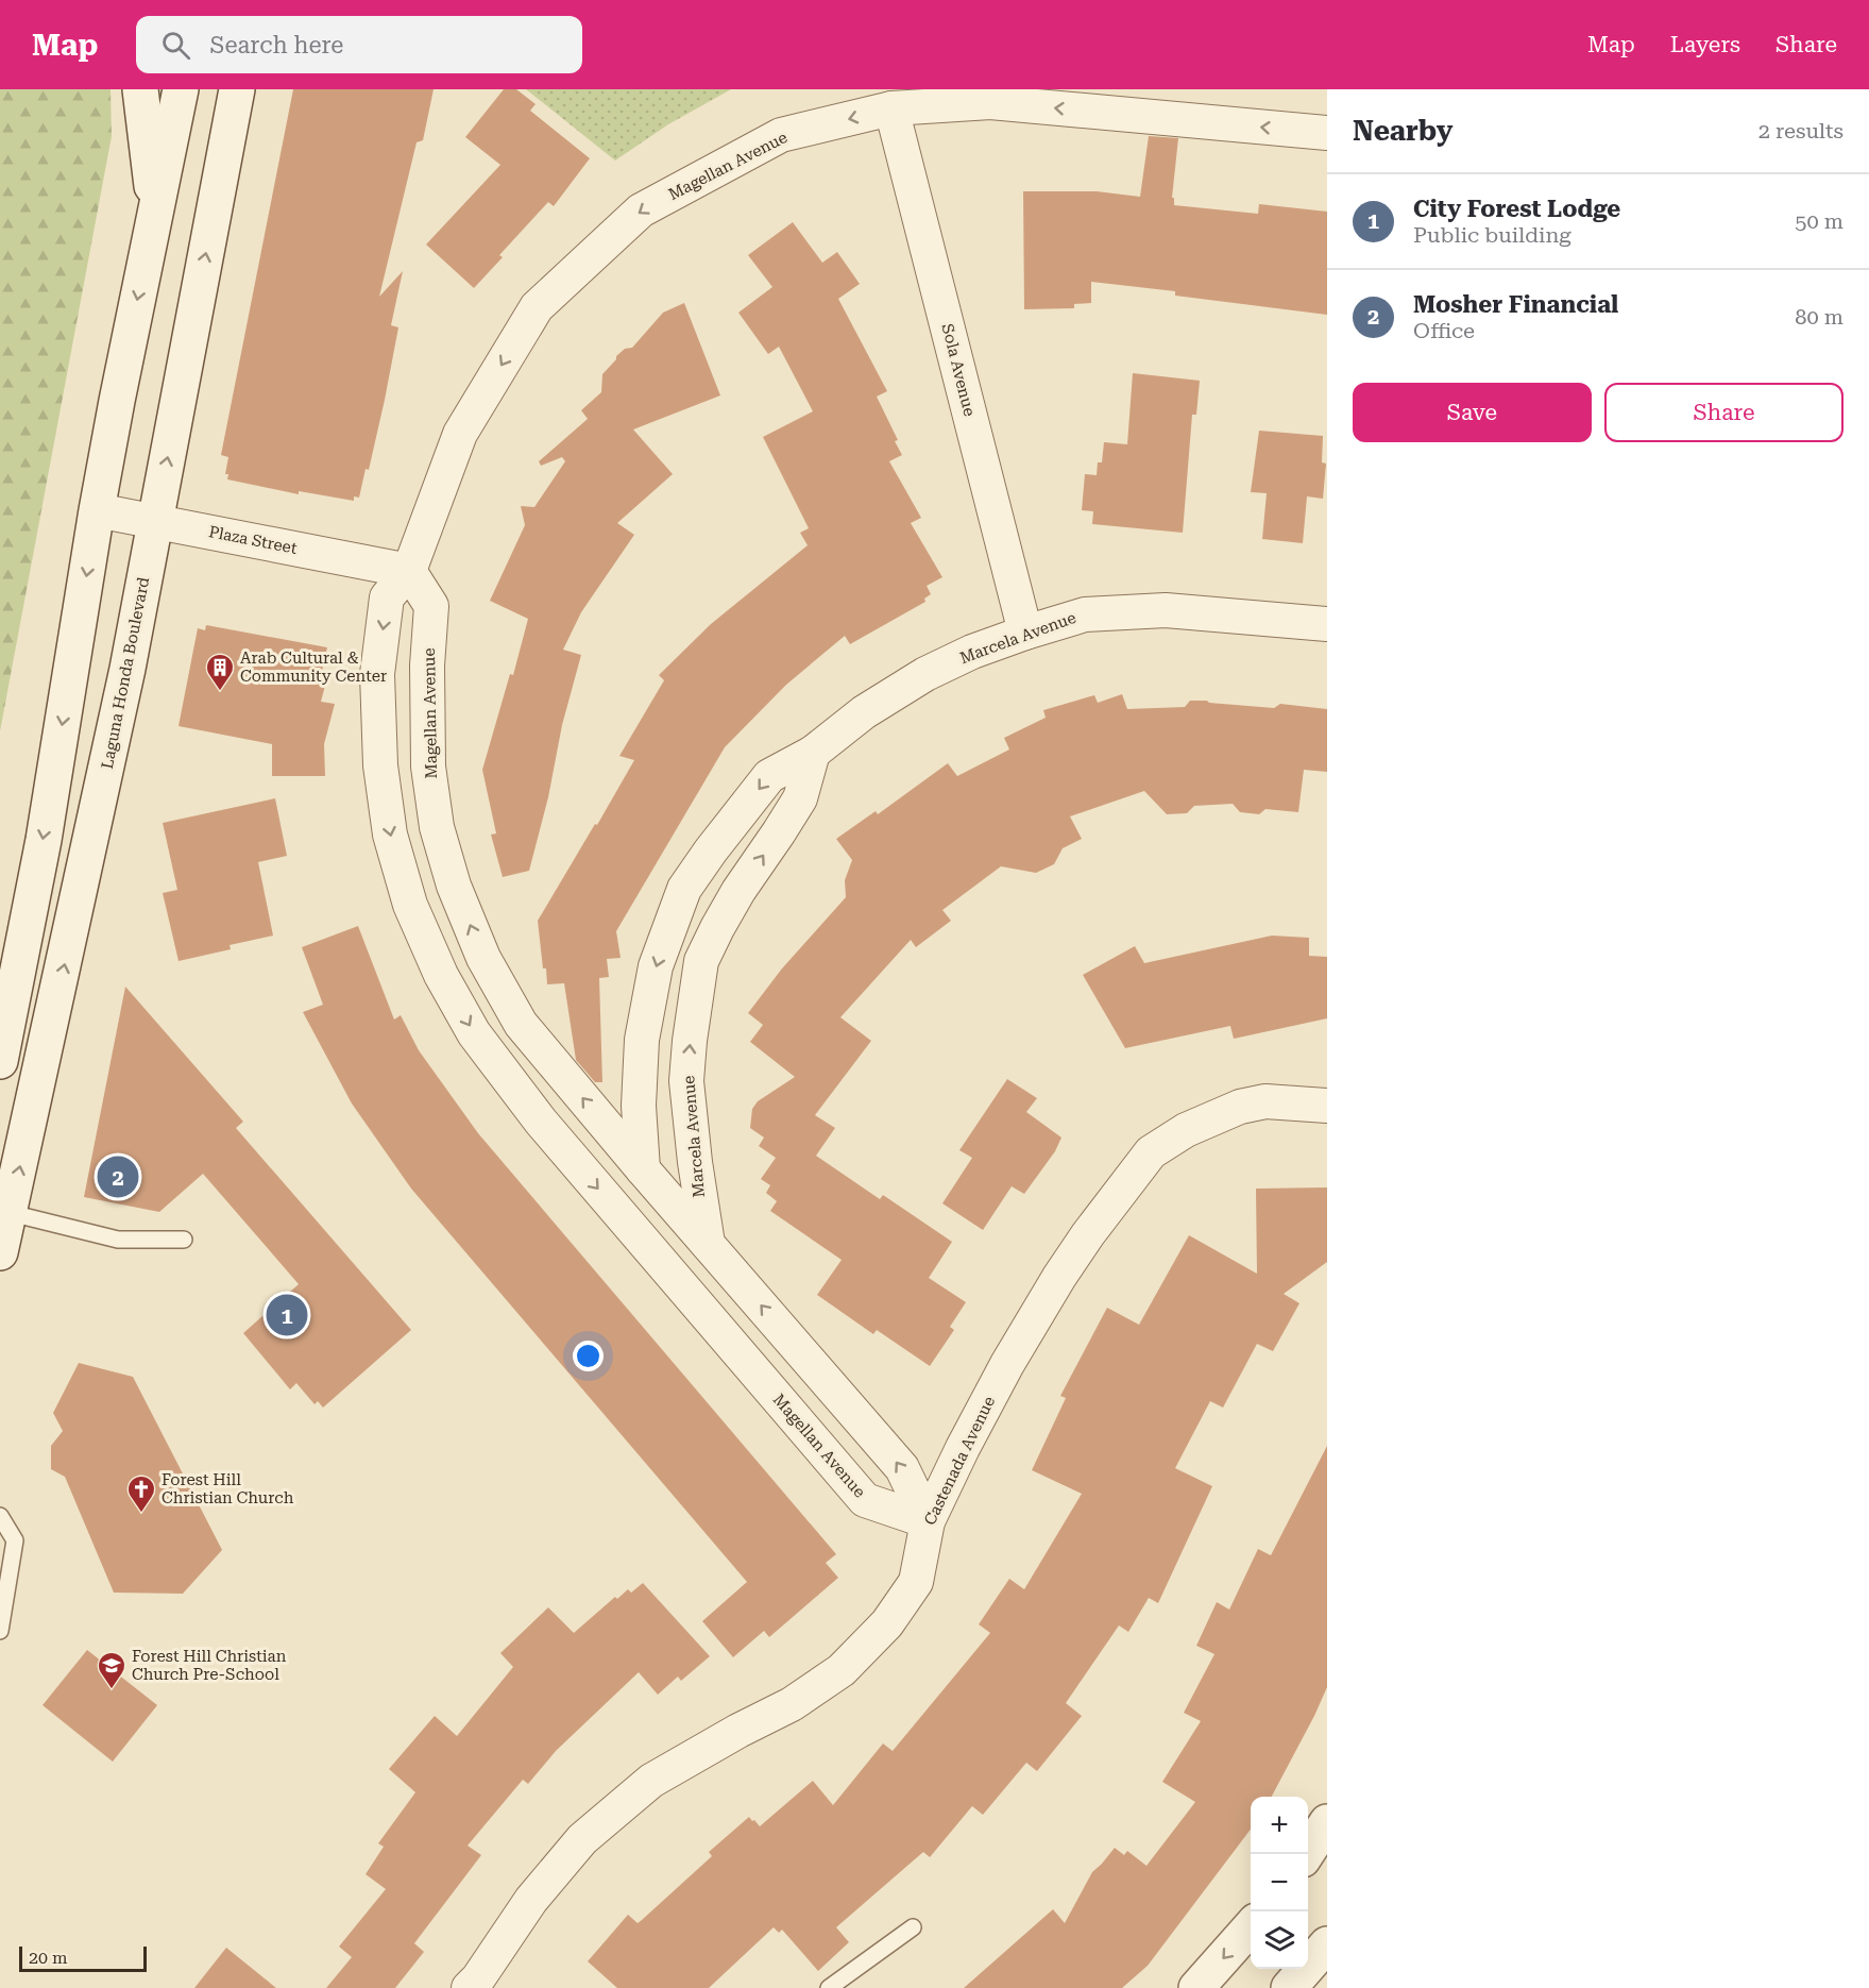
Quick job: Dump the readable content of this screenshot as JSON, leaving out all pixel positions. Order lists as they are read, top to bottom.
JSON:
{
  "streets": {
    "main road": ["Laguna Honda Boulevard"],
    "street": [
      "Magellan Avenue",
      "Sola Avenue",
      "Plaza Street",
      "Marcela Avenue",
      "Castenada Avenue"
    ]
  },
  "crossings": [
    ["Magellan Avenue", "Sola Avenue"],
    ["Magellan Avenue", "Plaza Street"],
    ["Magellan Avenue", "Marcela Avenue"],
    ["Magellan Avenue", "Castenada Avenue"],
    ["Sola Avenue", "Marcela Avenue"],
    ["Plaza Street", "Laguna Honda Boulevard"]
  ],
  "places": {
    "building": ["Arab Cultural & Community Center"],
    "church": ["Forest Hill Christian Church"],
    "school or university": ["Forest Hill Christian Church Pre-School"]
  },
  "scale_bar": "20 m",
  "page": {
    "header": "Map",
    "search": "Search here",
    "nav": ["Map", "Layers", "Share"],
    "heading": ["Nearby", "2 results"],
    "list": [
      {
        "mark": "1",
        "name": "City Forest Lodge",
        "note": "Public building",
        "value": "50 m"
      },
      {
        "mark": "2",
        "name": "Mosher Financial",
        "note": "Office",
        "value": "80 m"
      }
    ],
    "buttons": ["Save", "Share"],
    "pins": ["2", "1"],
    "map_buttons": ["+", "−"],
    "scale": "20 m"
  }
}
